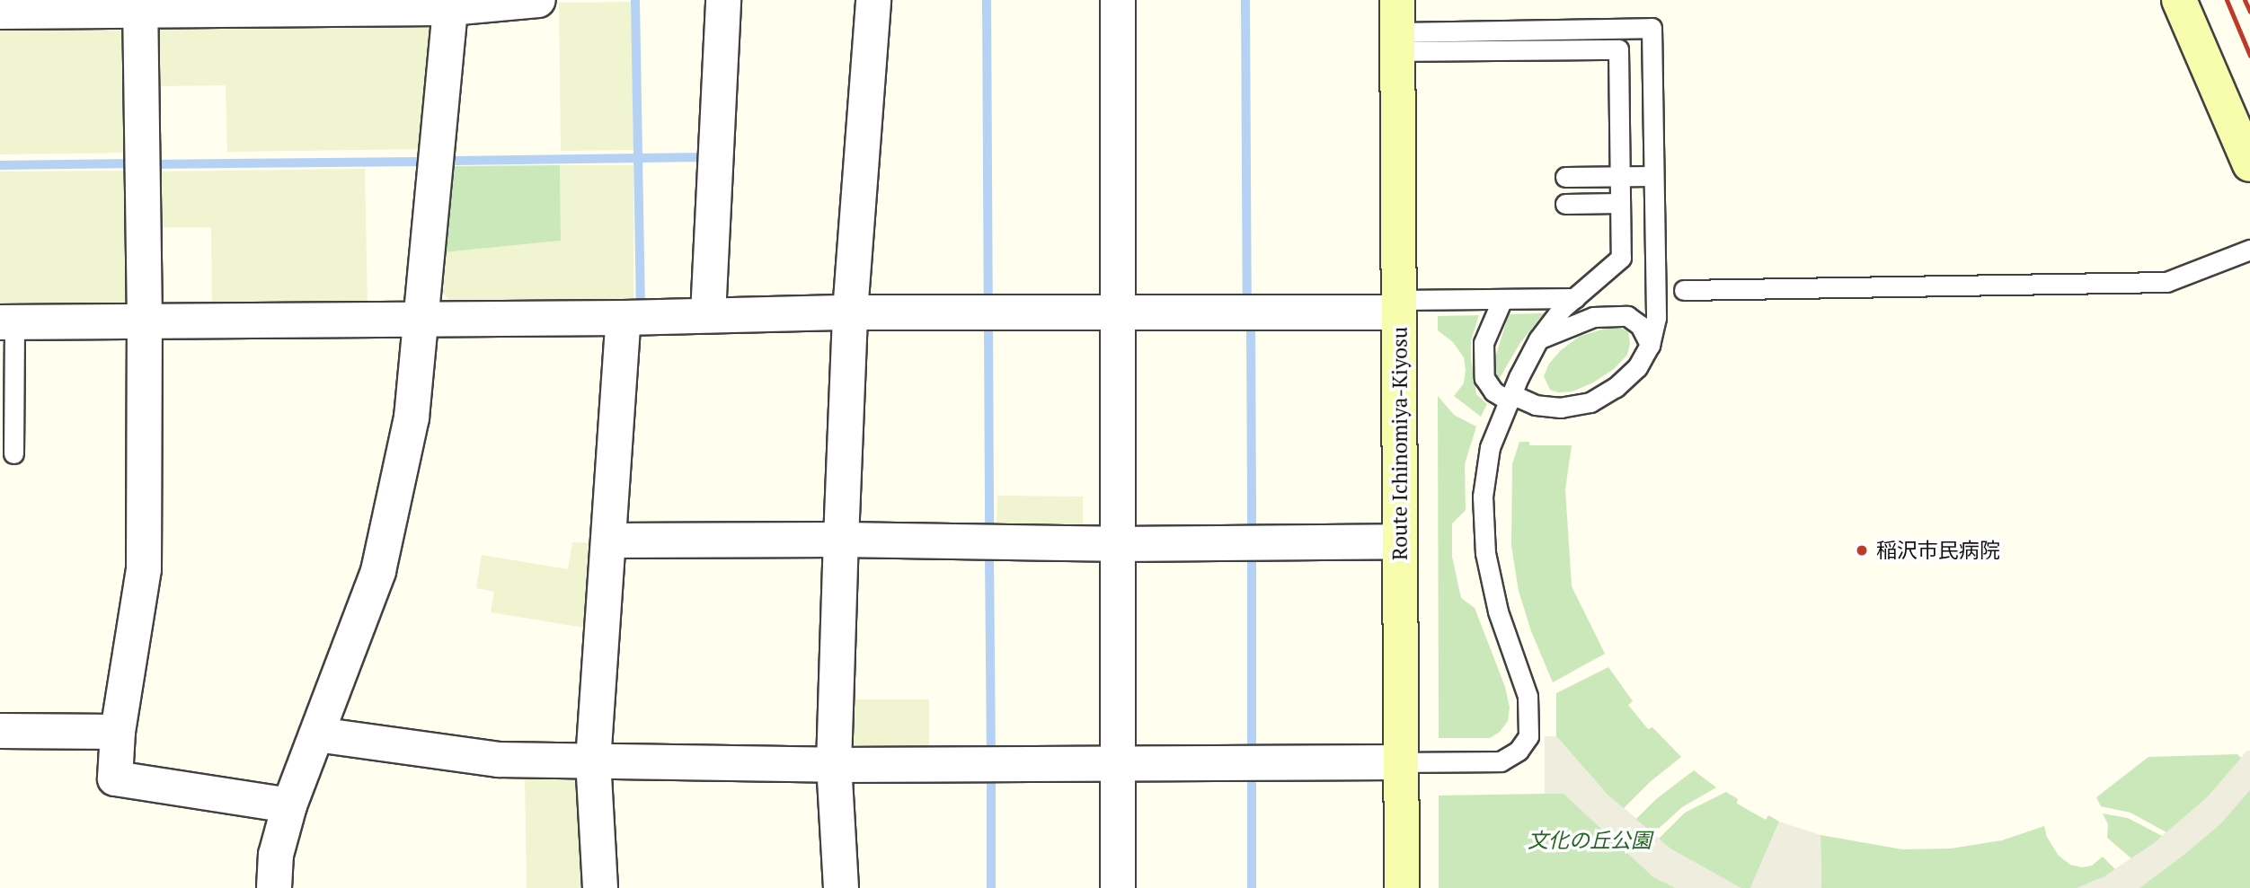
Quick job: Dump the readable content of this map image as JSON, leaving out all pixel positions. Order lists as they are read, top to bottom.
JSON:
{
  "streets": {
    "main road": ["Route Ichinomiya-Kiyosu"]
  },
  "parks": ["文化の丘公園"],
  "places": ["稲沢市民病院"]
}
